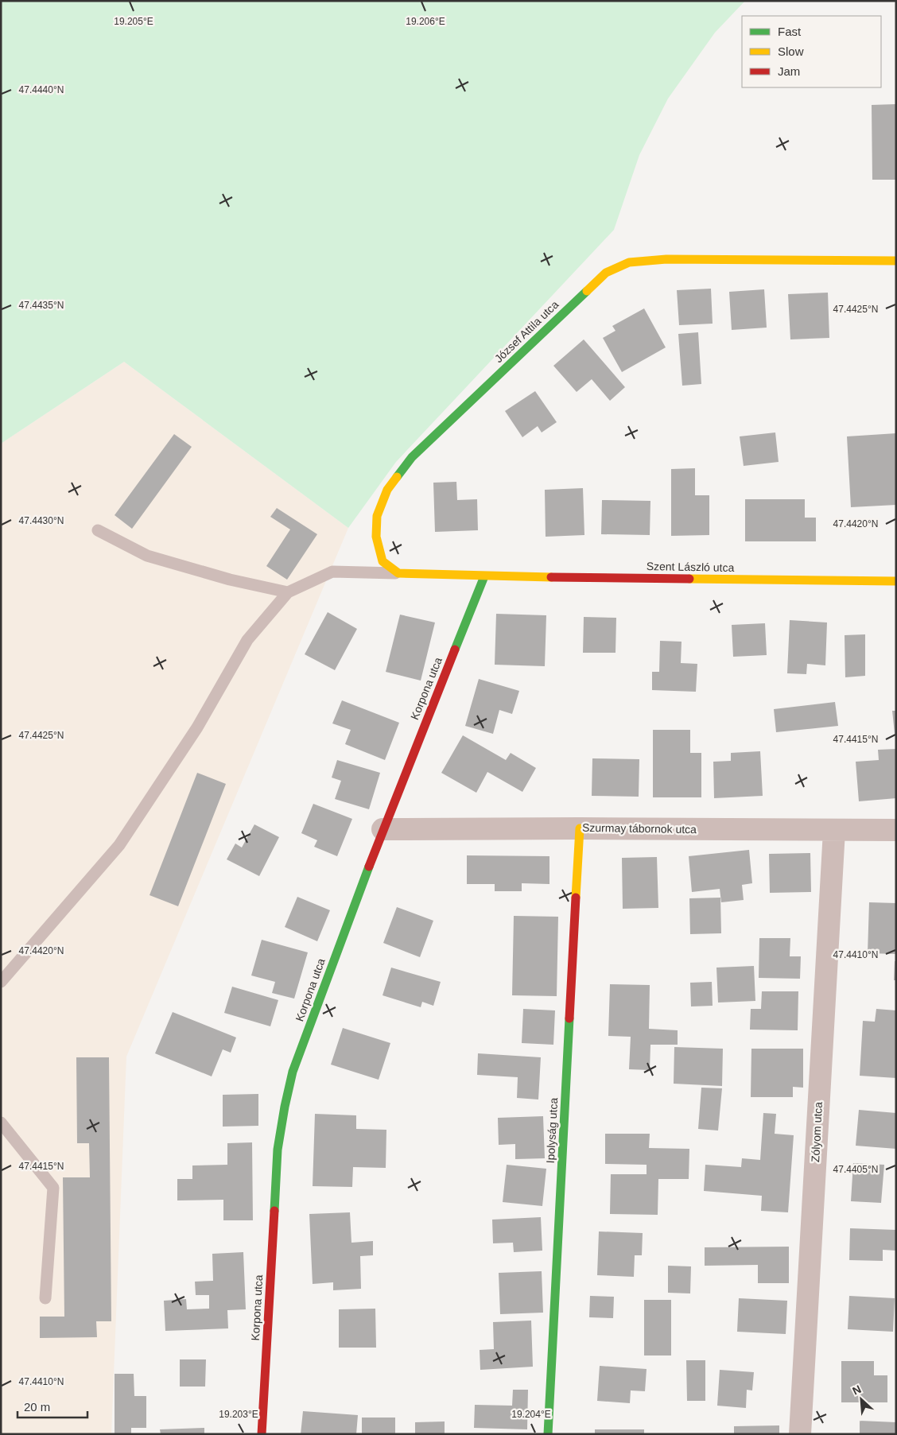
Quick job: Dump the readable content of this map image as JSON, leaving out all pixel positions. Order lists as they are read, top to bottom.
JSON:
{
  "streets": {
    "street": [
      "József Attila utca",
      "Szent László utca",
      "Korpona utca",
      "Szurmay tábornok utca",
      "Ipolyság utca",
      "Zólyom utca"
    ]
  },
  "crossings": [
    ["Szent László utca", "Korpona utca"],
    ["Korpona utca", "Szurmay tábornok utca"],
    ["Szurmay tábornok utca", "Ipolyság utca"],
    ["Szurmay tábornok utca", "Zólyom utca"]
  ],
  "legend": ["Fast", "Slow", "Jam"],
  "scale_bar": "20 m",
  "north": "top left",
  "coordinates": [
    "19.205°E",
    "19.206°E",
    "47.4440°N",
    "47.4435°N",
    "47.4425°N",
    "47.4430°N",
    "47.4420°N",
    "47.4415°N",
    "47.4410°N",
    "47.4405°N",
    "19.203°E",
    "19.204°E"
  ]
}
